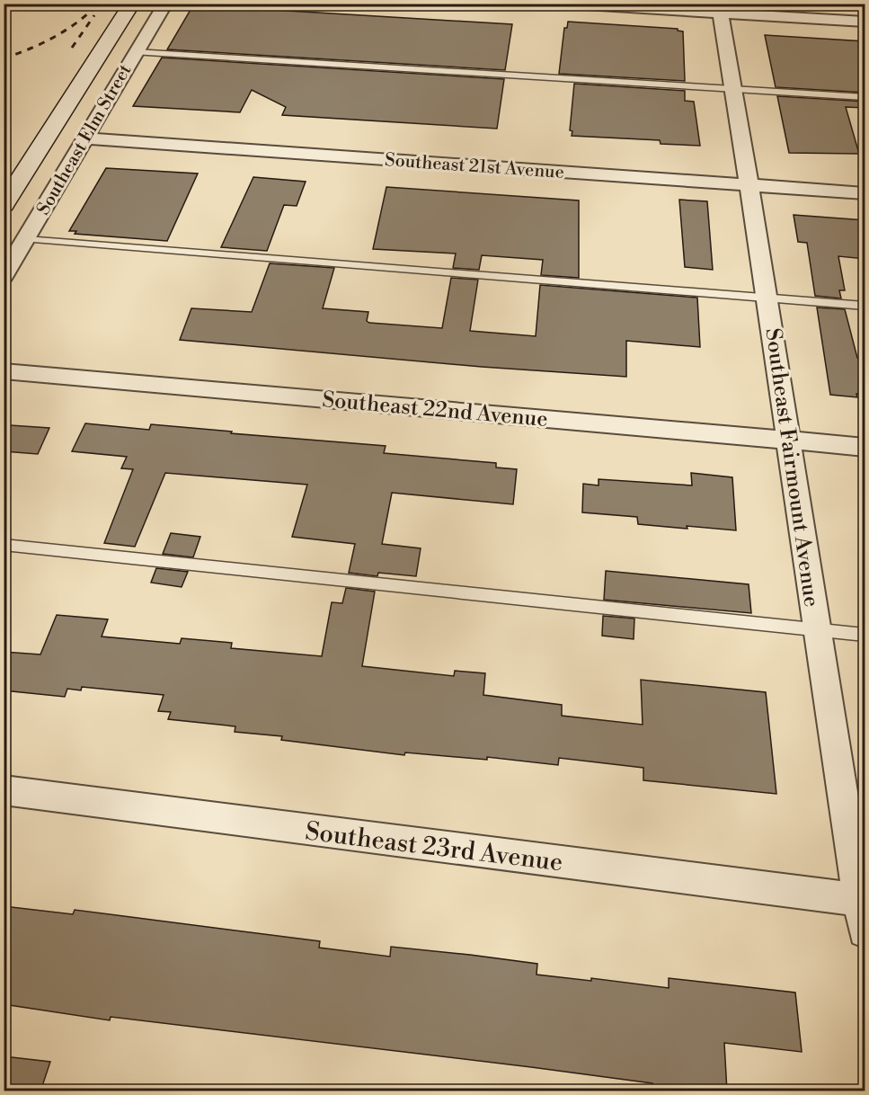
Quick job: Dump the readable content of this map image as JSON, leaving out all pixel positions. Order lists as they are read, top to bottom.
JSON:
{
  "streets": {
    "street": [
      "Southeast Elm Street",
      "Southeast 21st Avenue",
      "Southeast 22nd Avenue",
      "Southeast Fairmount Avenue",
      "Southeast 23rd Avenue"
    ]
  },
  "crossings": [
    ["Southeast Elm Street", "Southeast 21st Avenue"],
    ["Southeast 21st Avenue", "Southeast Fairmount Avenue"],
    ["Southeast 22nd Avenue", "Southeast Fairmount Avenue"],
    ["Southeast Fairmount Avenue", "Southeast 23rd Avenue"]
  ]
}
